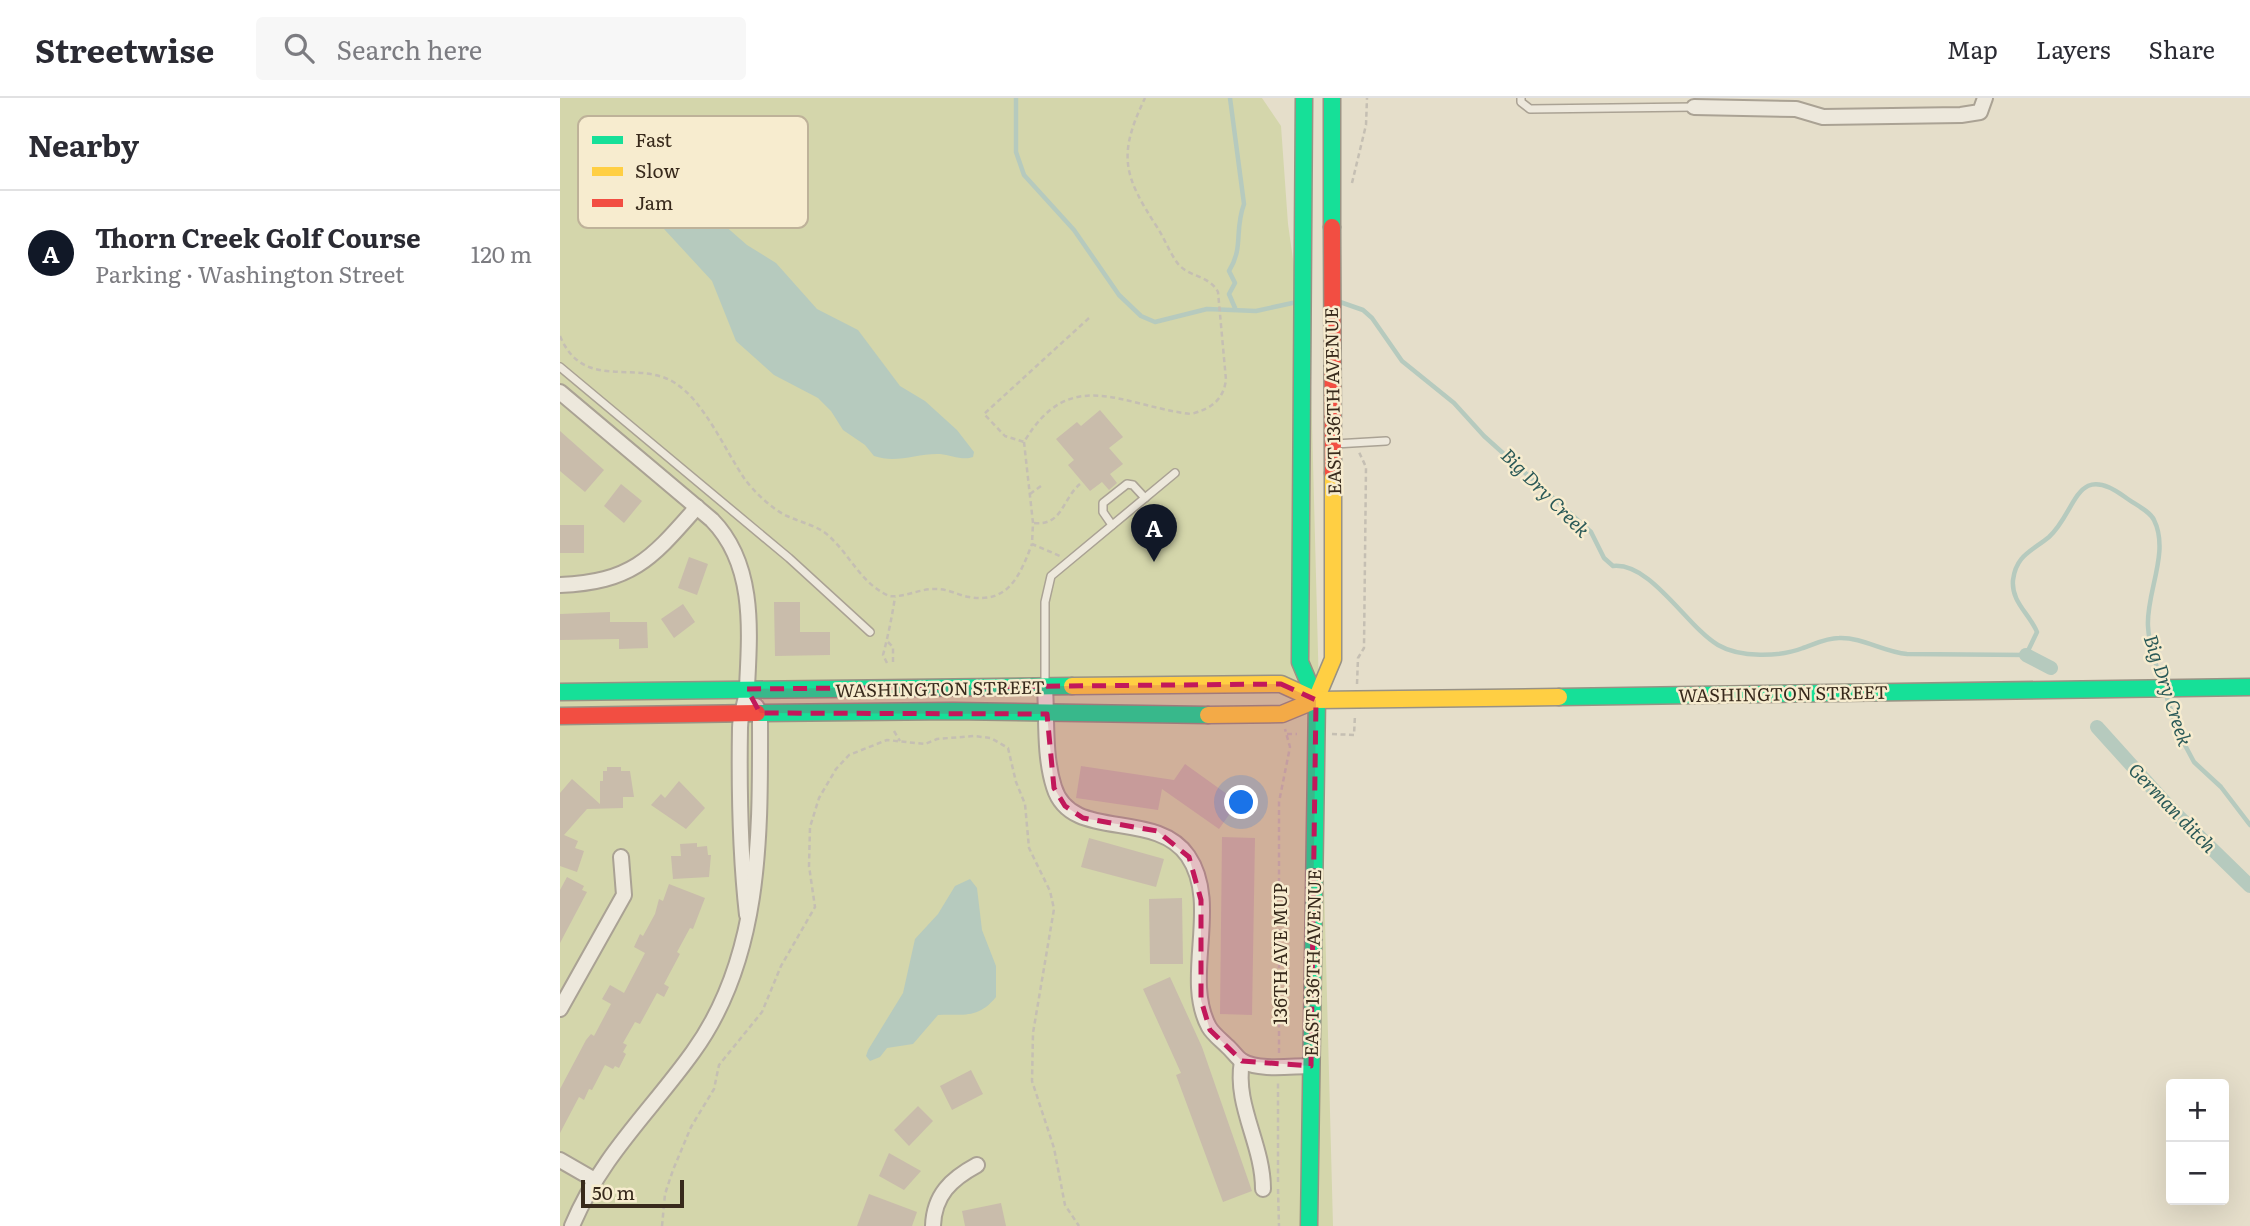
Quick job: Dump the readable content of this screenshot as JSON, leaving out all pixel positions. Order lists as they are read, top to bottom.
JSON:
{
  "streets": {
    "main road": ["EAST 136TH AVENUE", "WASHINGTON STREET"],
    "path": ["136TH AVE MUP"]
  },
  "crossings": [
    ["EAST 136TH AVENUE", "WASHINGTON STREET"],
    ["WASHINGTON STREET", "136TH AVE MUP"]
  ],
  "water": ["Big Dry Creek", "German ditch"],
  "legend": ["Fast", "Slow", "Jam"],
  "scale_bar": "50 m",
  "page": {
    "header": "Streetwise",
    "search": "Search here",
    "nav": ["Map", "Layers", "Share"],
    "heading": "Nearby",
    "list": [
      {
        "mark": "A",
        "name": "Thorn Creek Golf Course",
        "note": "Parking · Washington Street",
        "value": "120 m"
      }
    ],
    "pins": "A",
    "map_buttons": ["+", "−"],
    "scale": "50 m"
  }
}
